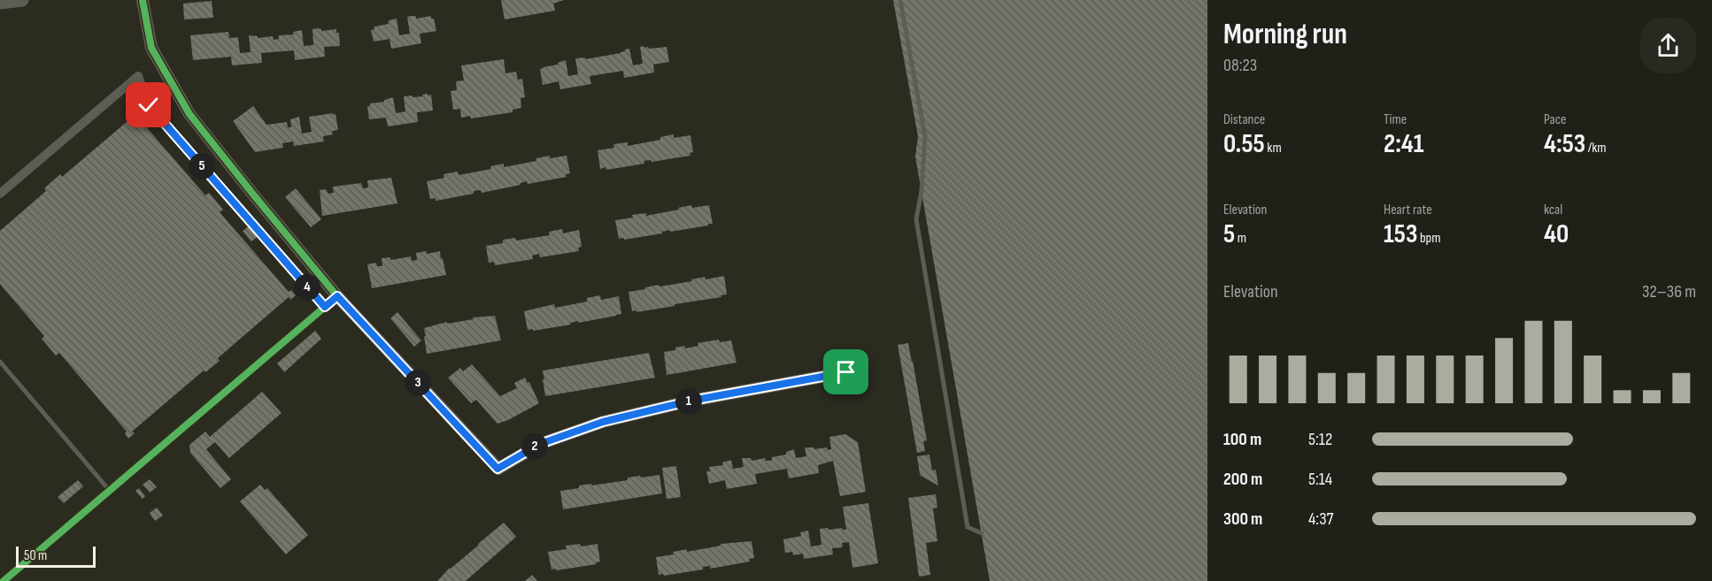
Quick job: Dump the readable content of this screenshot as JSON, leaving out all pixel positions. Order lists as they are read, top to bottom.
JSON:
{
  "scale_bar": "50 m",
  "page": {
    "heading": ["Morning run", "08:23"],
    "stats": [
      ["Distance", "0.55 km"],
      ["Time", "2:41"],
      ["Pace", "4:53 /km"],
      ["Elevation", "5 m"],
      ["Heart rate", "153 bpm"],
      ["kcal", "40"]
    ],
    "pins": [
      "5",
      "4",
      "3",
      "1",
      "2"
    ],
    "chart": ["Elevation", "32–36 m"],
    "list": [
      {
        "name": "100 m",
        "note": "5:12"
      },
      {
        "name": "200 m",
        "note": "5:14"
      },
      {
        "name": "300 m",
        "note": "4:37"
      }
    ],
    "scale": "50 m"
  }
}
